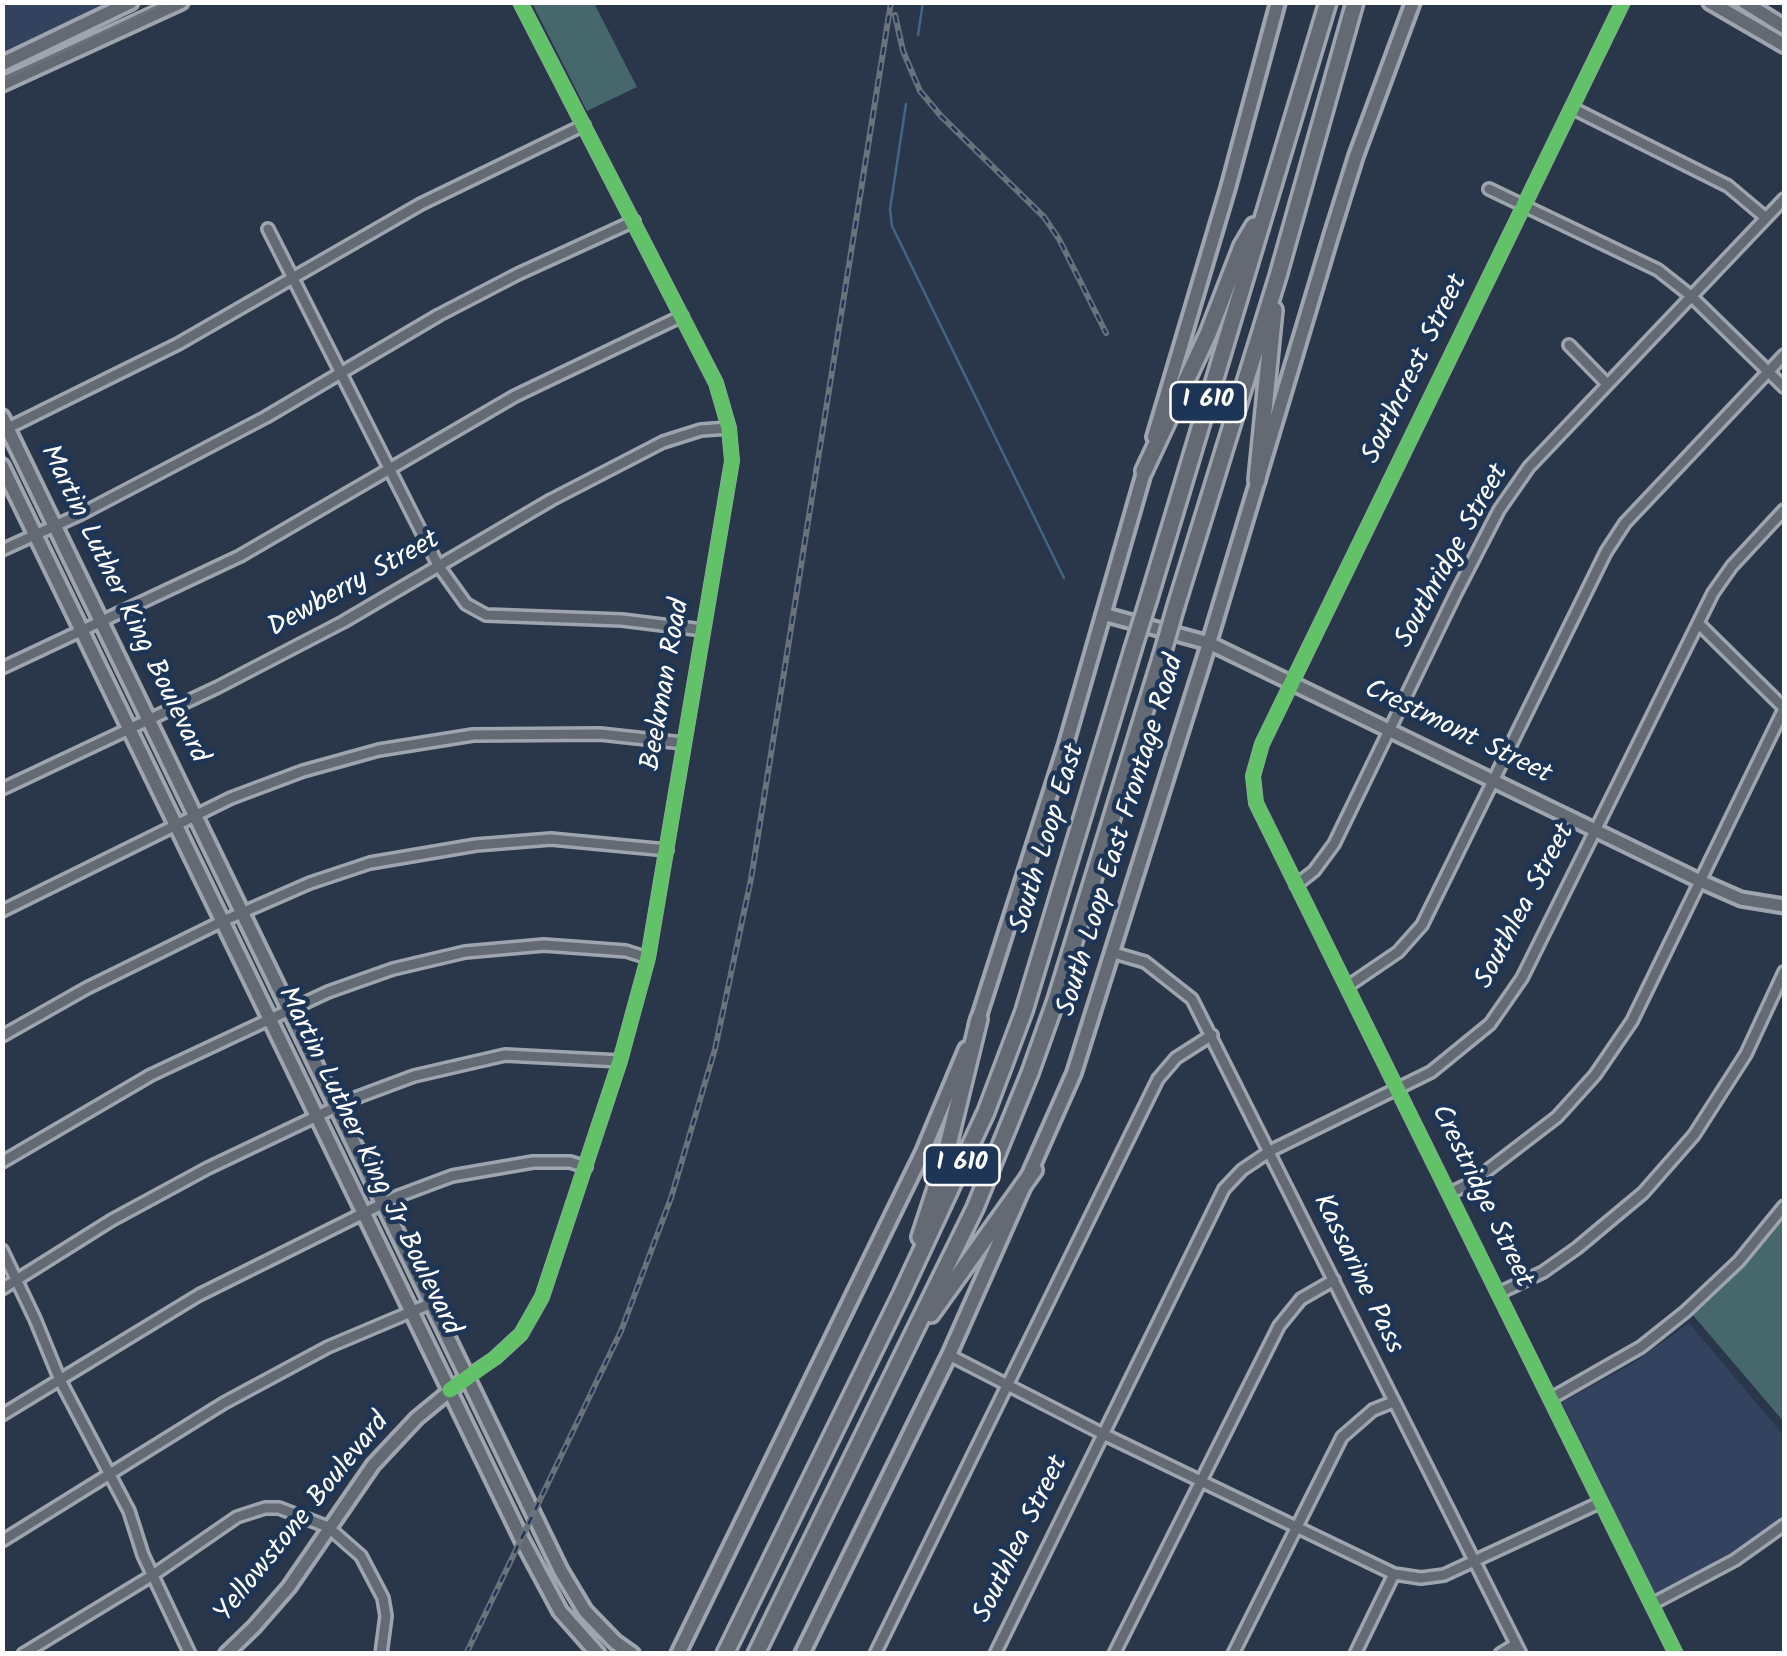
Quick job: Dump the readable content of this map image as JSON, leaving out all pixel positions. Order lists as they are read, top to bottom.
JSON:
{
  "streets": {
    "highway": ["I 610", "South Loop East"],
    "main road": ["Martin Luther King Boulevard", "South Loop East Frontage Road", "Martin Luther King Jr Boulevard"],
    "street": [
      "Southcrest Street",
      "Southridge Street",
      "Dewberry Street",
      "Beekman Road",
      "Crestmont Street",
      "Southlea Street",
      "Crestridge Street",
      "Kassarine Pass",
      "Yellowstone Boulevard"
    ]
  },
  "crossings": [
    ["Southcrest Street", "Crestmont Street"],
    ["Southcrest Street", "Crestridge Street"],
    ["Southridge Street", "Crestmont Street"],
    ["Southridge Street", "Crestridge Street"],
    ["Dewberry Street", "Martin Luther King Boulevard"],
    ["Dewberry Street", "Beekman Road"],
    ["Martin Luther King Boulevard", "Martin Luther King Jr Boulevard"],
    ["Beekman Road", "Martin Luther King Jr Boulevard"],
    ["Beekman Road", "Yellowstone Boulevard"],
    ["Crestmont Street", "South Loop East Frontage Road"],
    ["Crestmont Street", "Southlea Street"],
    ["South Loop East Frontage Road", "Kassarine Pass"],
    ["Southlea Street", "Crestridge Street"],
    ["Southlea Street", "Kassarine Pass"],
    ["Martin Luther King Jr Boulevard", "Yellowstone Boulevard"]
  ]
}
